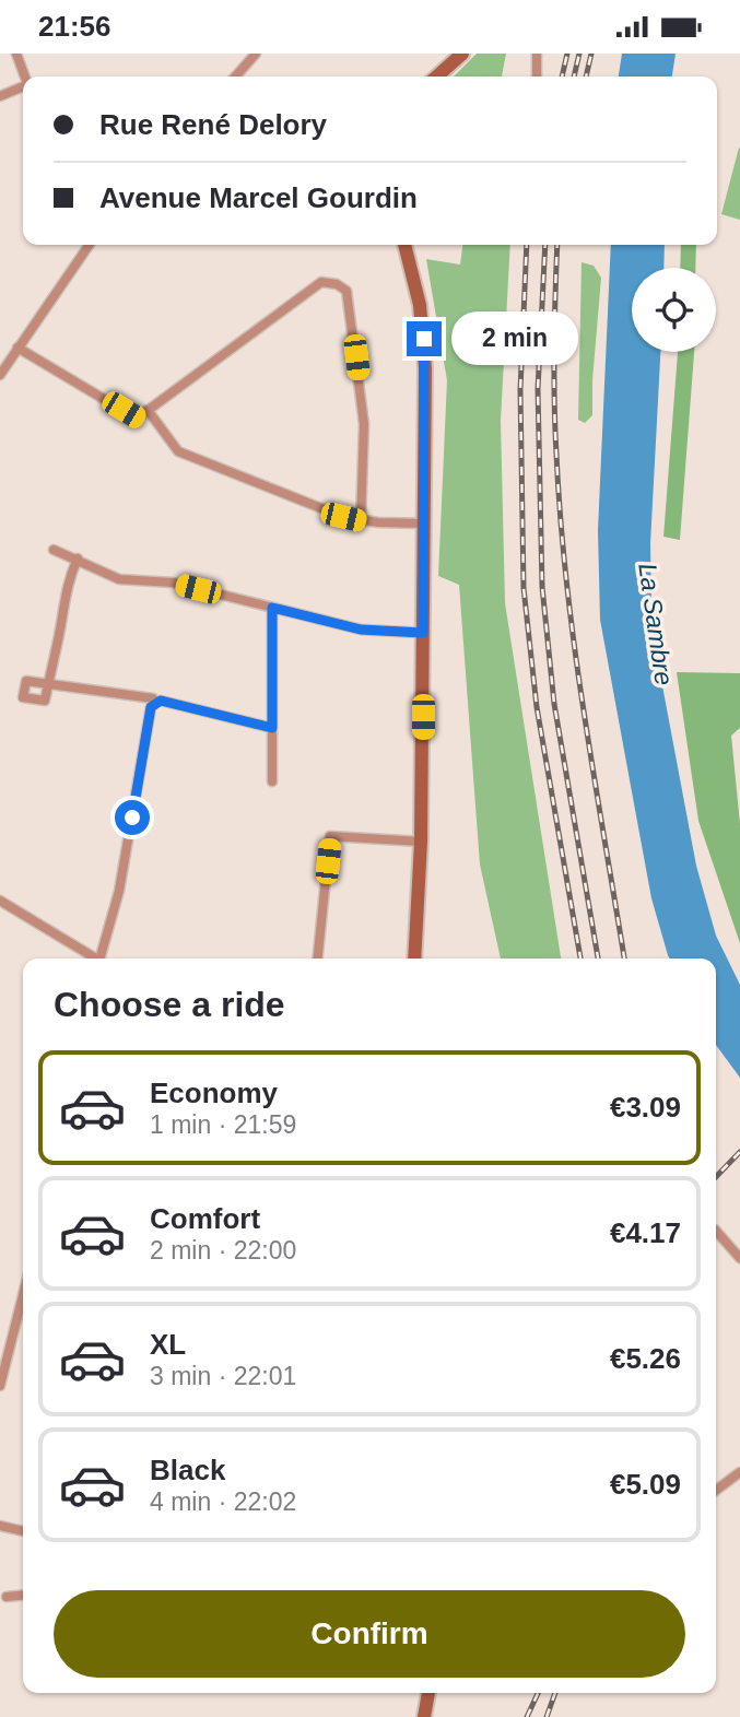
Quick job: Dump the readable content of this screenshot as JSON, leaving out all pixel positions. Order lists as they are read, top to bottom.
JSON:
{
  "water": ["La Sambre"],
  "page": {
    "status": "21:56",
    "banner": ["Rue René Delory", "Avenue Marcel Gourdin"],
    "bubble": "2 min",
    "heading": "Choose a ride",
    "list": [
      {
        "name": "Economy",
        "note": "1 min · 21:59",
        "value": "€3.09"
      },
      {
        "name": "Comfort",
        "note": "2 min · 22:00",
        "value": "€4.17"
      },
      {
        "name": "XL",
        "note": "3 min · 22:01",
        "value": "€5.26"
      },
      {
        "name": "Black",
        "note": "4 min · 22:02",
        "value": "€5.09"
      }
    ],
    "buttons": "Confirm"
  }
}
